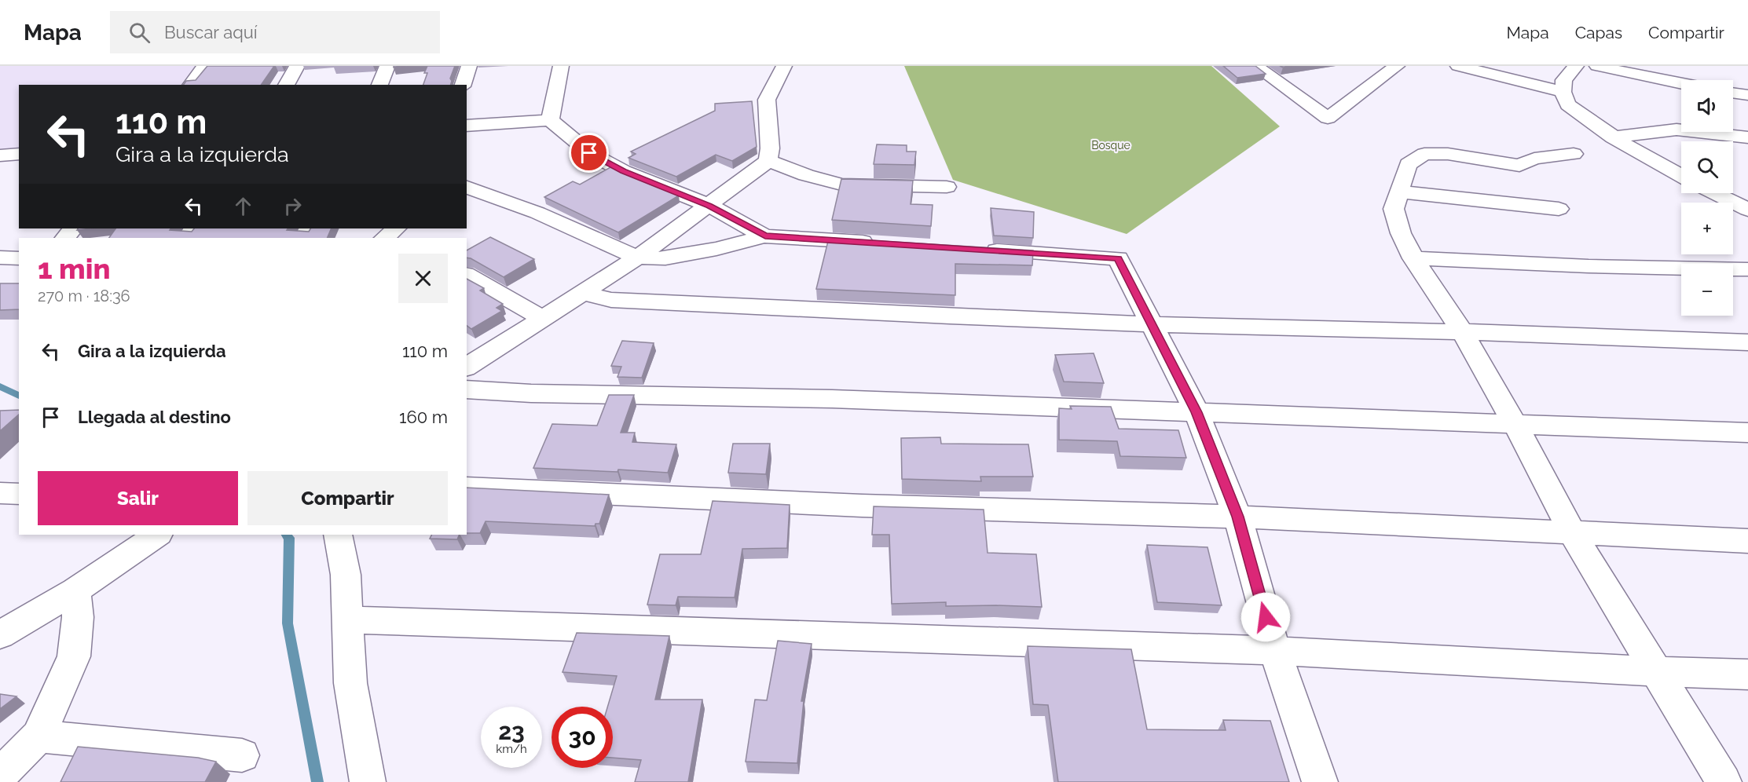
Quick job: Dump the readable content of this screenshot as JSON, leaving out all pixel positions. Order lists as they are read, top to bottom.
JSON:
{
  "parks": ["Bosque"],
  "page": {
    "header": "Mapa",
    "search": "Buscar aquí",
    "nav": ["Mapa", "Capas", "Compartir"],
    "map_buttons": ["+", "−"],
    "turn": ["110 m", "Gira a la izquierda"],
    "heading": ["1 min", "270 m · 18:36"],
    "list": [
      {
        "name": "Gira a la izquierda",
        "value": "110 m"
      },
      {
        "name": "Llegada al destino",
        "value": "160 m"
      }
    ],
    "buttons": ["Salir", "Compartir"],
    "speed": "23 km/h",
    "limit": "30"
  }
}
